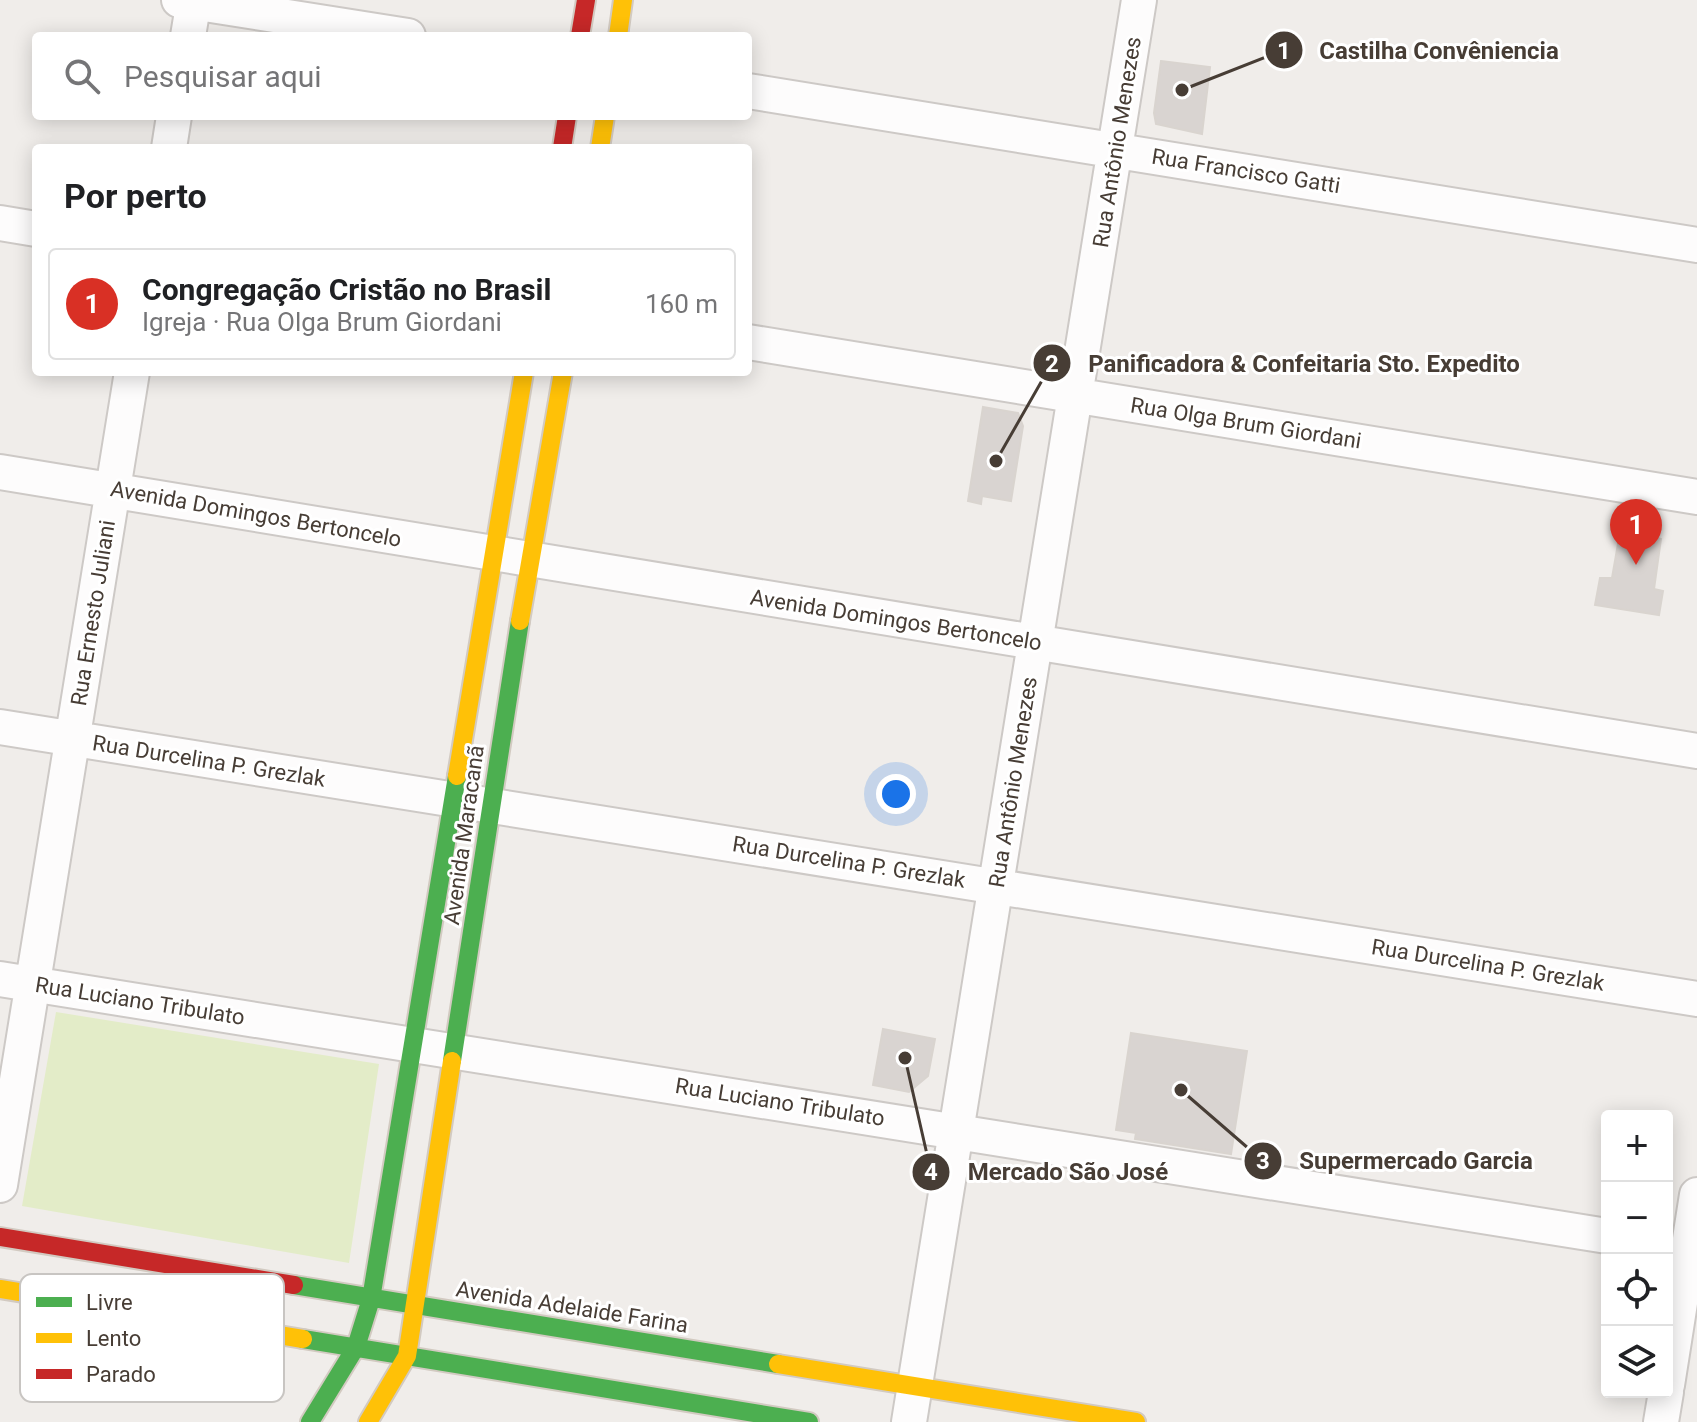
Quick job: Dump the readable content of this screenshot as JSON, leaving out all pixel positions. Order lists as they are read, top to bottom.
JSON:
{
  "streets": {
    "street": [
      "Rua Antônio Menezes",
      "Rua Francisco Gatti",
      "Rua Olga Brum Giordani",
      "Avenida Domingos Bertoncelo",
      "Rua Ernesto Juliani",
      "Rua Durcelina P. Grezlak",
      "Avenida Maracanã",
      "Rua Luciano Tribulato",
      "Avenida Adelaide Farina"
    ]
  },
  "crossings": [
    ["Rua Antônio Menezes", "Rua Francisco Gatti"],
    ["Rua Antônio Menezes", "Rua Olga Brum Giordani"],
    ["Rua Antônio Menezes", "Avenida Domingos Bertoncelo"],
    ["Rua Antônio Menezes", "Rua Durcelina P. Grezlak"],
    ["Rua Antônio Menezes", "Rua Luciano Tribulato"],
    ["Rua Antônio Menezes", "Avenida Adelaide Farina"],
    ["Avenida Domingos Bertoncelo", "Rua Ernesto Juliani"],
    ["Avenida Domingos Bertoncelo", "Avenida Maracanã"],
    ["Rua Ernesto Juliani", "Rua Durcelina P. Grezlak"],
    ["Rua Ernesto Juliani", "Rua Luciano Tribulato"],
    ["Rua Durcelina P. Grezlak", "Avenida Maracanã"],
    ["Avenida Maracanã", "Rua Luciano Tribulato"],
    ["Avenida Maracanã", "Avenida Adelaide Farina"]
  ],
  "places": [
    "Castilha Convêniencia",
    "Panificadora & Confeitaria Sto. Expedito",
    "Mercado São José",
    "Supermercado Garcia"
  ],
  "legend": ["Livre", "Lento", "Parado"],
  "page": {
    "search": "Pesquisar aqui",
    "heading": "Por perto",
    "list": [
      {
        "mark": "1",
        "name": "Congregação Cristão no Brasil",
        "note": "Igreja · Rua Olga Brum Giordani",
        "value": "160 m"
      }
    ],
    "pins": "1",
    "map_buttons": ["+", "−"]
  }
}
